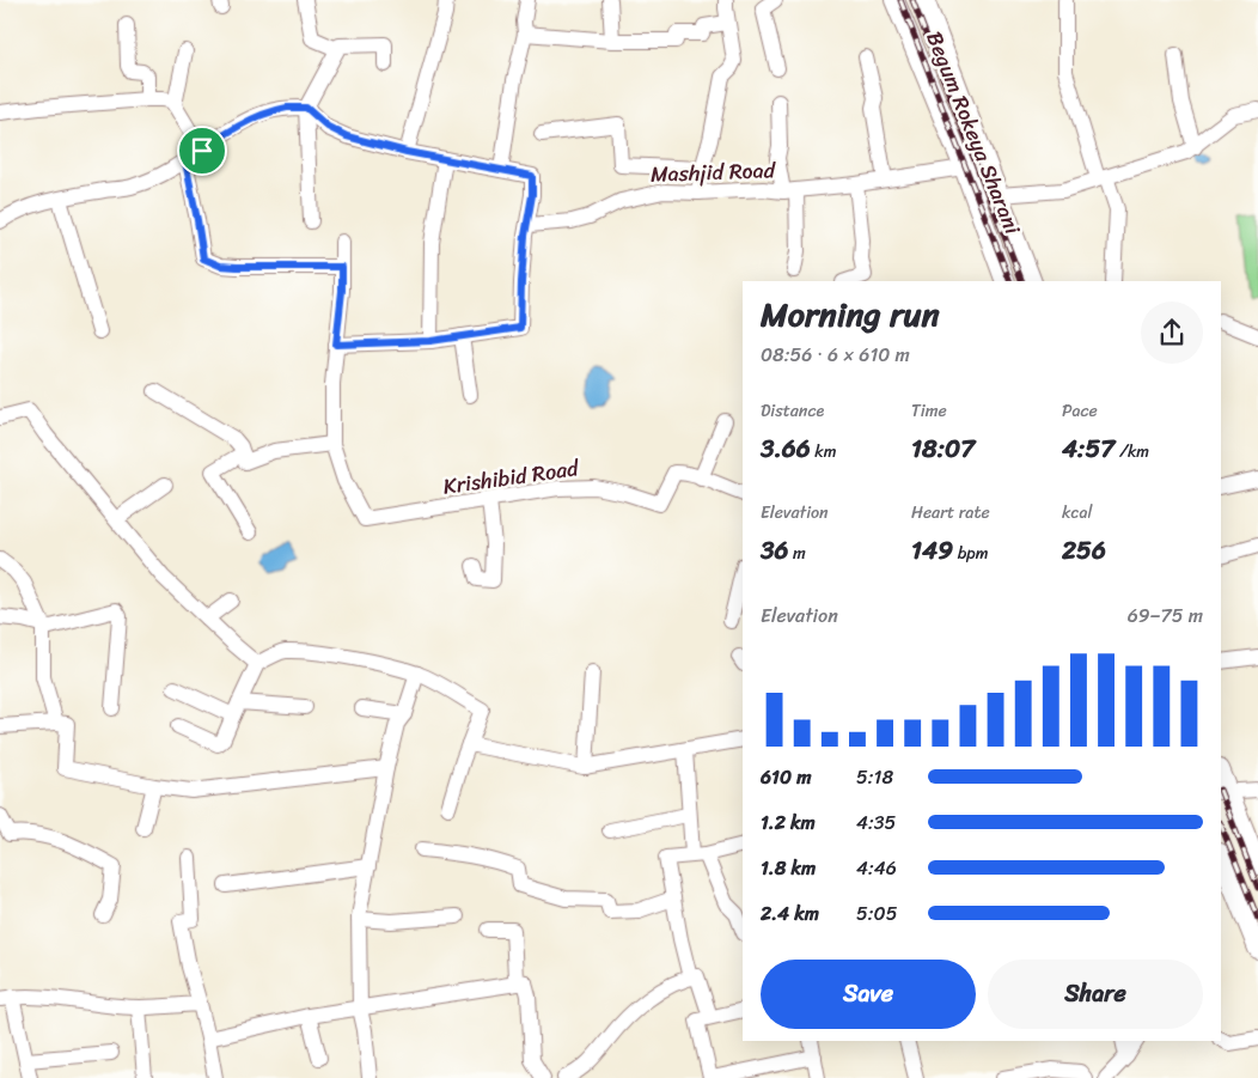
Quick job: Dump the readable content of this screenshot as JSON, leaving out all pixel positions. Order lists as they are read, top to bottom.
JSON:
{
  "streets": {
    "main road": ["Begum Rokeya Sharani"],
    "street": ["Mashjid Road", "Krishibid Road"]
  },
  "crossings": [
    ["Begum Rokeya Sharani", "Mashjid Road"]
  ],
  "page": {
    "heading": ["Morning run", "08:56 · 6 × 610 m"],
    "stats": [
      ["Distance", "3.66 km"],
      ["Time", "18:07"],
      ["Pace", "4:57 /km"],
      ["Elevation", "36 m"],
      ["Heart rate", "149 bpm"],
      ["kcal", "256"]
    ],
    "chart": ["Elevation", "69–75 m"],
    "list": [
      {
        "name": "610 m",
        "note": "5:18"
      },
      {
        "name": "1.2 km",
        "note": "4:35"
      },
      {
        "name": "1.8 km",
        "note": "4:46"
      },
      {
        "name": "2.4 km",
        "note": "5:05"
      }
    ],
    "buttons": ["Save", "Share"]
  }
}
